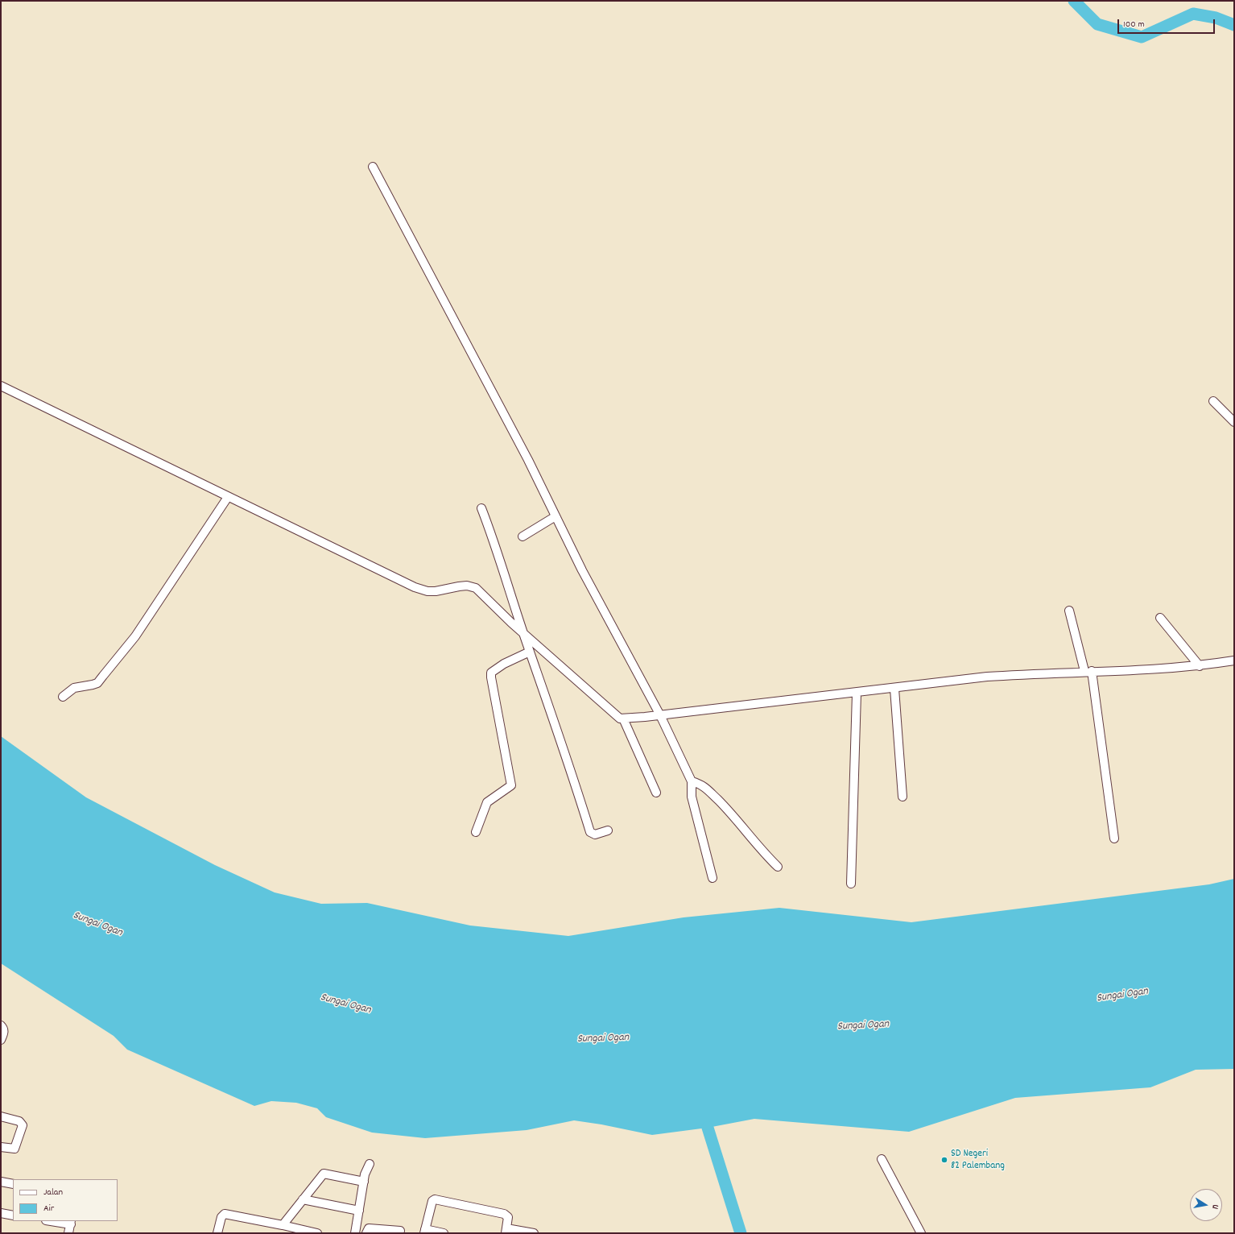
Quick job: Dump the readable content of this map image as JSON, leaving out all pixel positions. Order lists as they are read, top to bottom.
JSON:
{
  "water": ["Sungai Ogan"],
  "places": ["SD Negeri 82 Palembang"],
  "legend": ["Jalan", "Air"],
  "scale_bar": "100 m",
  "north": "right"
}
